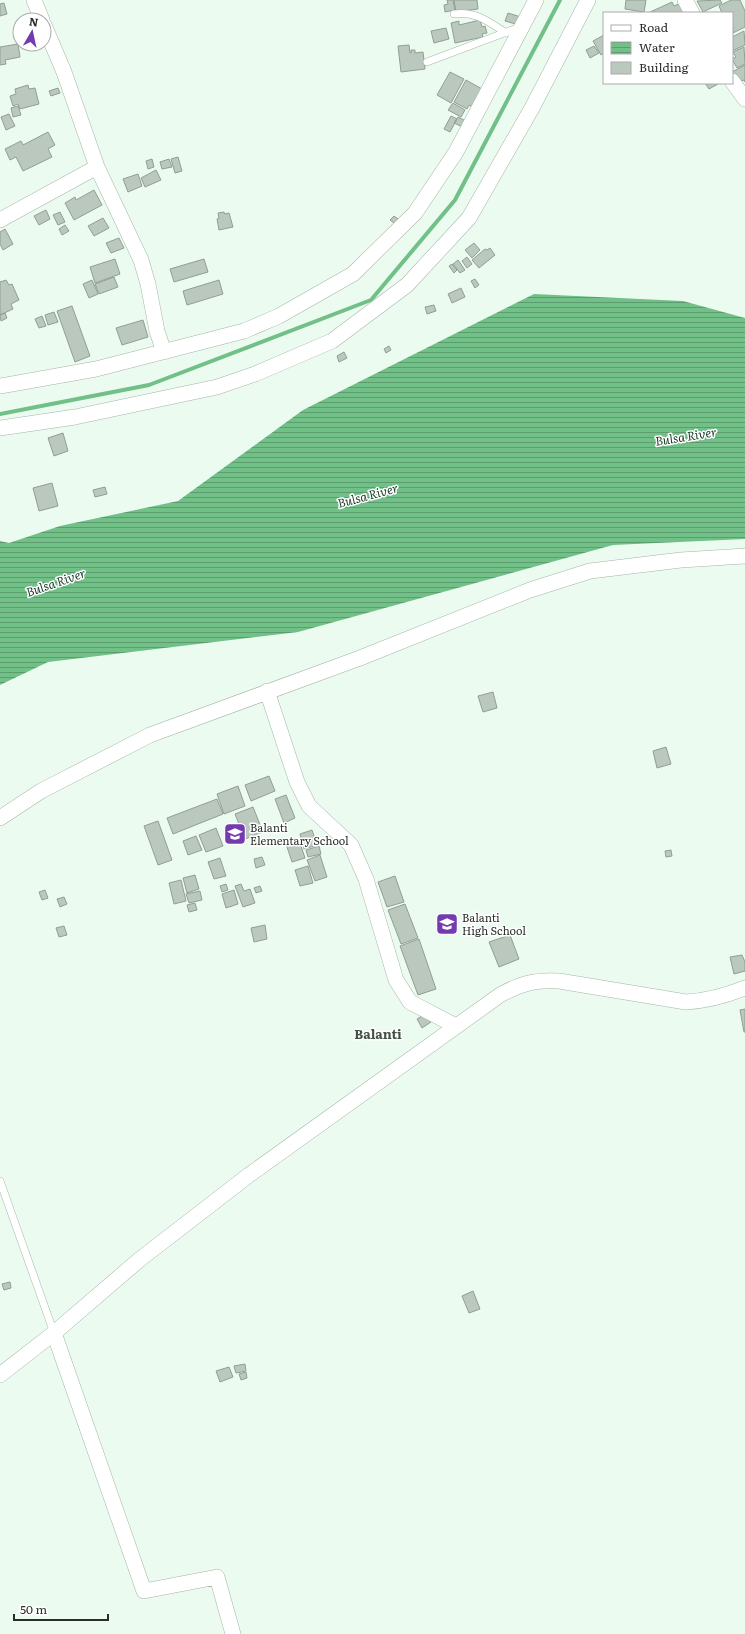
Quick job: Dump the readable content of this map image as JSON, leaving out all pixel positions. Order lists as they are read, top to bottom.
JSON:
{
  "districts": ["Balanti"],
  "water": ["Bulsa River"],
  "places": {
    "school or university": ["Balanti Elementary School", "Balanti High School"]
  },
  "legend": ["Road", "Water", "Building"],
  "scale_bar": "50 m",
  "north": "top"
}
